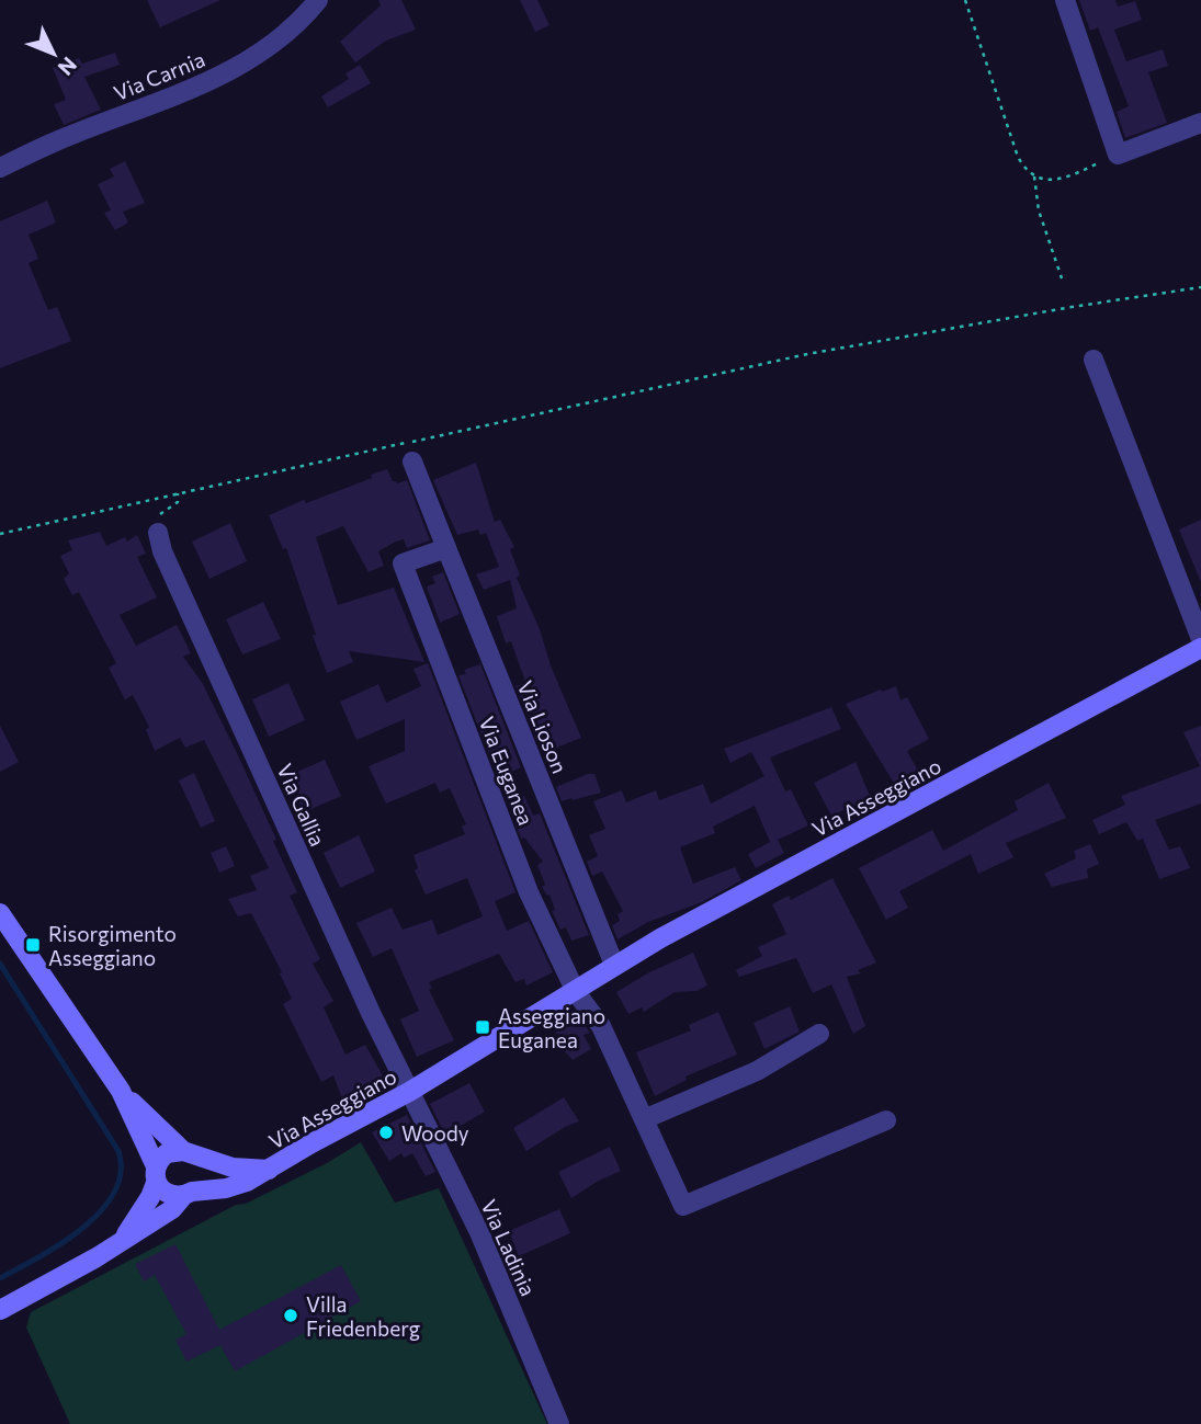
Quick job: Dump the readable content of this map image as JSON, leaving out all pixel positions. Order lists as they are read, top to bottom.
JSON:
{
  "streets": {
    "street": [
      "Via Carnia",
      "Via Lioson",
      "Via Euganea",
      "Via Asseggiano",
      "Via Gallia",
      "Via Ladinia"
    ]
  },
  "crossings": [
    ["Via Lioson", "Via Euganea"],
    ["Via Lioson", "Via Asseggiano"],
    ["Via Euganea", "Via Asseggiano"],
    ["Via Asseggiano", "Via Gallia"],
    ["Via Asseggiano", "Via Ladinia"],
    ["Via Gallia", "Via Ladinia"]
  ],
  "places": {
    "transit": ["Risorgimento Asseggiano", "Asseggiano Euganea"],
    "other": ["Woody", "Villa Friedenberg"]
  },
  "north": "bottom right"
}
